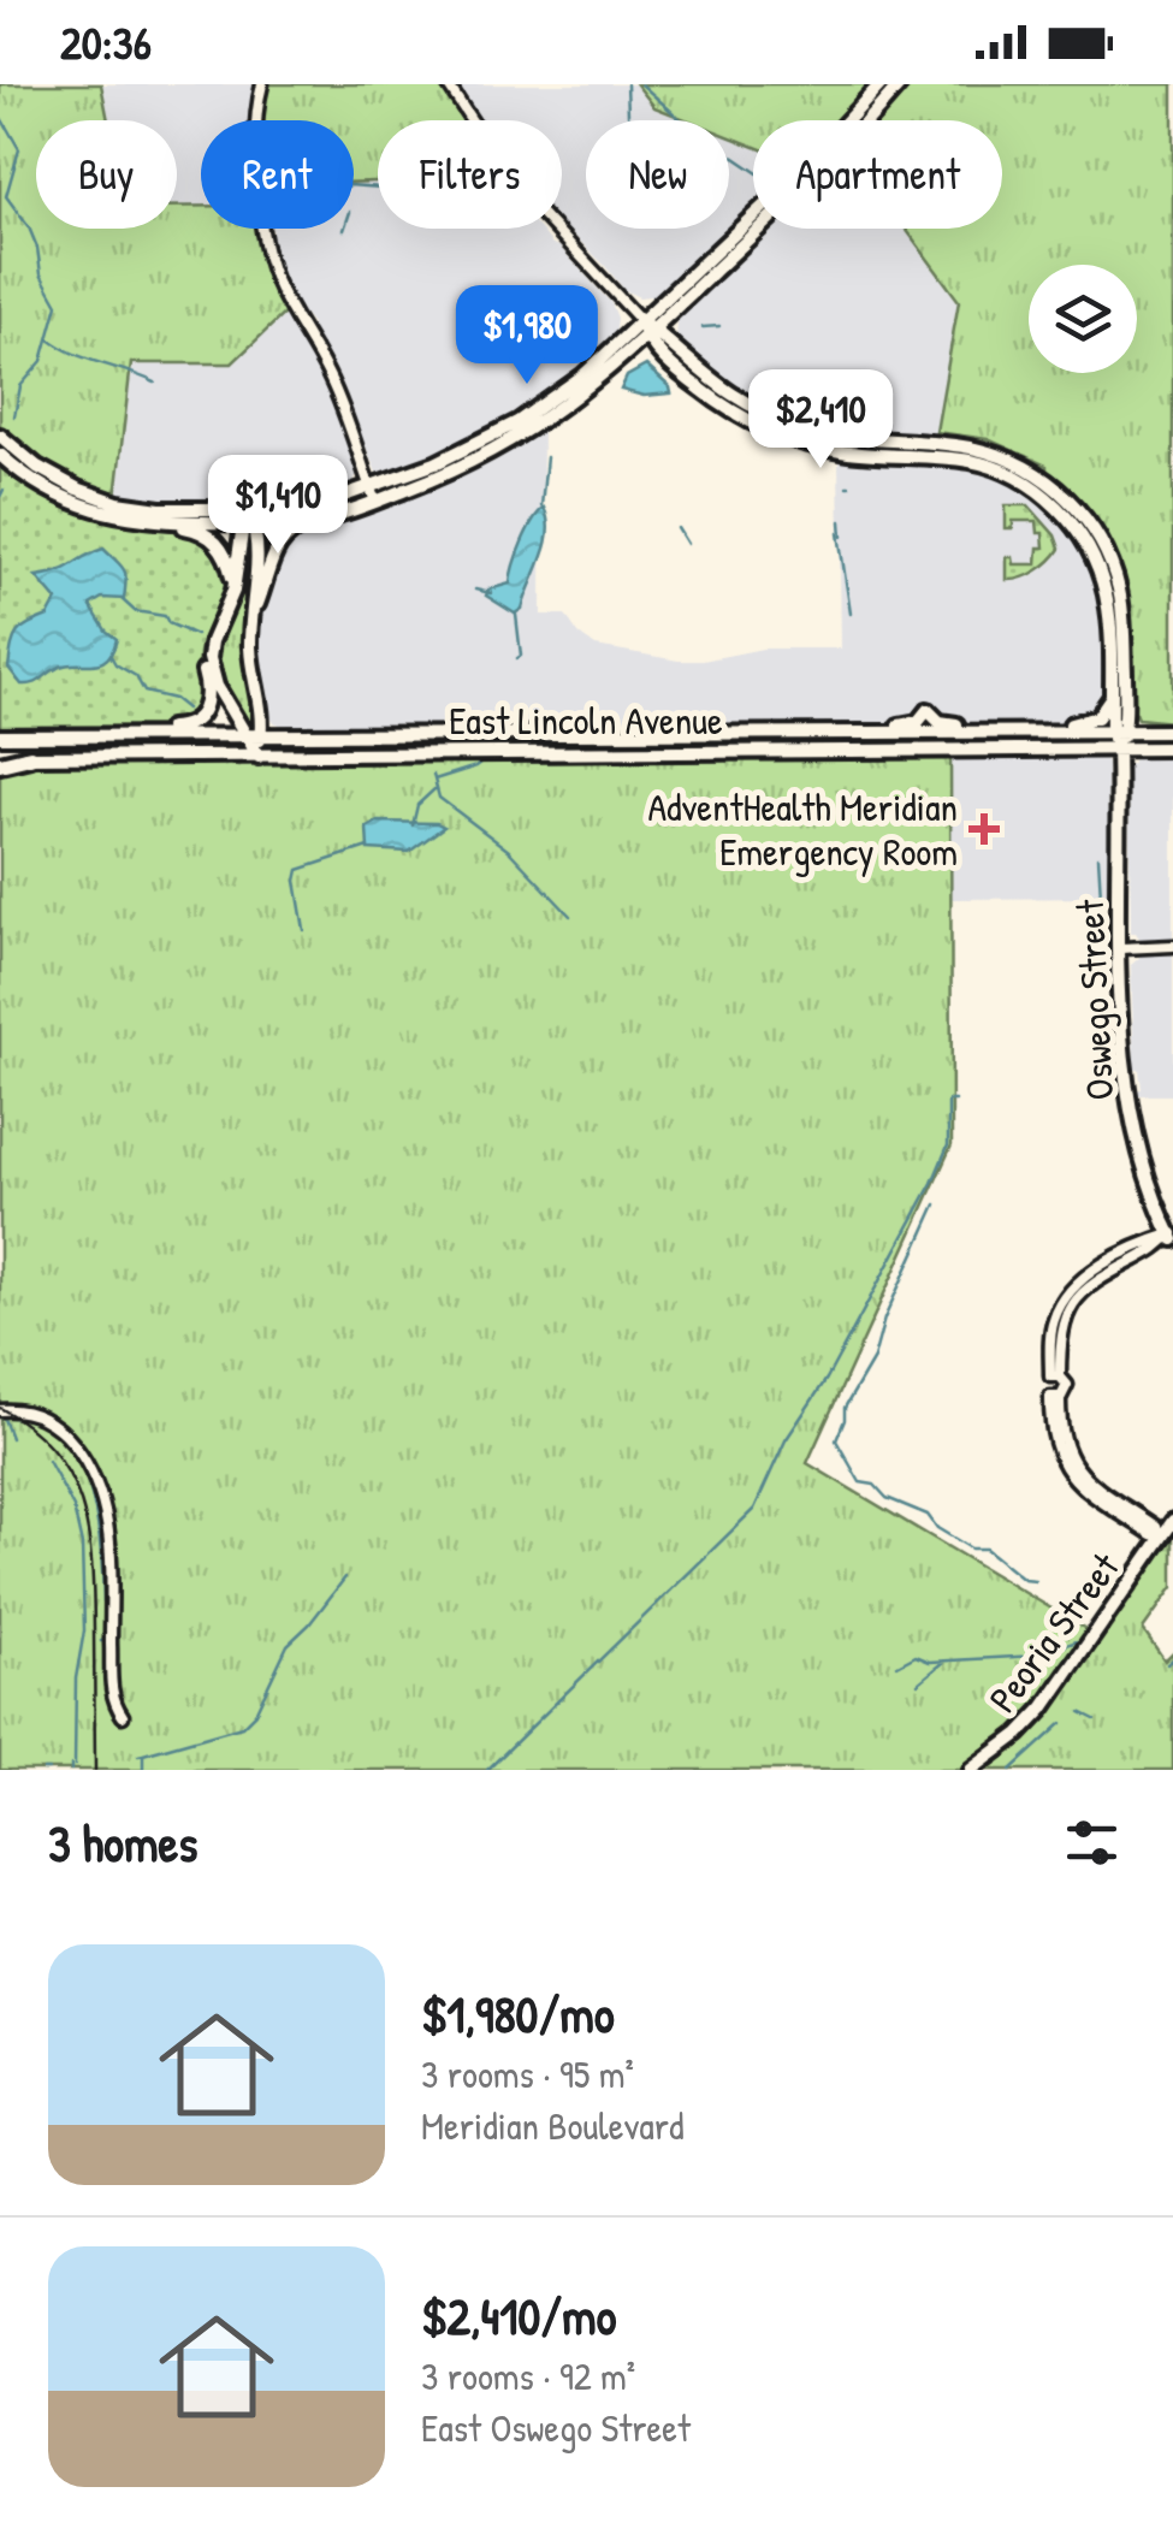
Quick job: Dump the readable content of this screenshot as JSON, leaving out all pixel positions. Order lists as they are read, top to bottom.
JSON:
{
  "streets": {
    "main road": ["East Lincoln Avenue", "Oswego Street", "Peoria Street"]
  },
  "crossings": [
    ["East Lincoln Avenue", "Oswego Street"]
  ],
  "places": {
    "health": ["AdventHealth Meridian Emergency Room"]
  },
  "page": {
    "status": "20:36",
    "chip": [
      "Buy",
      "Rent",
      "Filters",
      "New",
      "Apartment"
    ],
    "price": ["$1,980", "$2,410", "$1,410"],
    "heading": "3 homes",
    "list": [
      {
        "name": "$1,980/mo",
        "note": "3 rooms · 95 m² · Meridian Boulevard"
      },
      {
        "name": "$2,410/mo",
        "note": "3 rooms · 92 m² · East Oswego Street"
      }
    ]
  }
}
